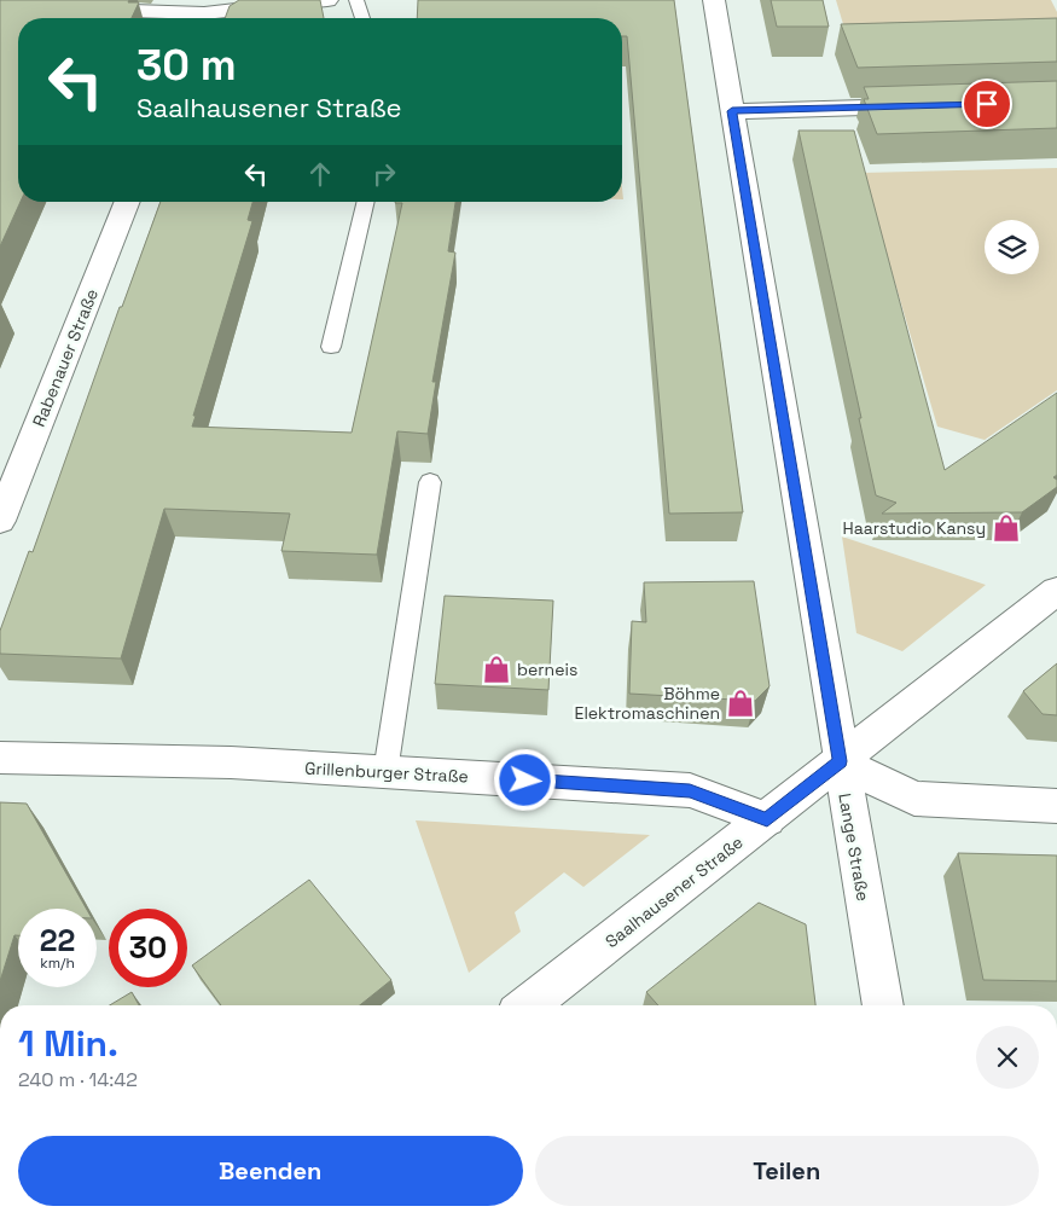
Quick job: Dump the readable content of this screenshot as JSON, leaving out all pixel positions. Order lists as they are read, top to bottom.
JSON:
{
  "streets": {
    "street": [
      "Rabenauer Straße",
      "Grillenburger Straße",
      "Lange Straße",
      "Saalhausener Straße"
    ]
  },
  "crossings": [
    ["Grillenburger Straße", "Saalhausener Straße"],
    ["Lange Straße", "Saalhausener Straße"]
  ],
  "places": {
    "shop": ["Haarstudio Kansy", "berneis", "Böhme Elektromaschinen"]
  },
  "page": {
    "turn": ["30 m", "Saalhausener Straße"],
    "speed": "22 km/h",
    "limit": "30",
    "heading": ["1 Min.", "240 m · 14:42"],
    "buttons": ["Beenden", "Teilen"]
  }
}
